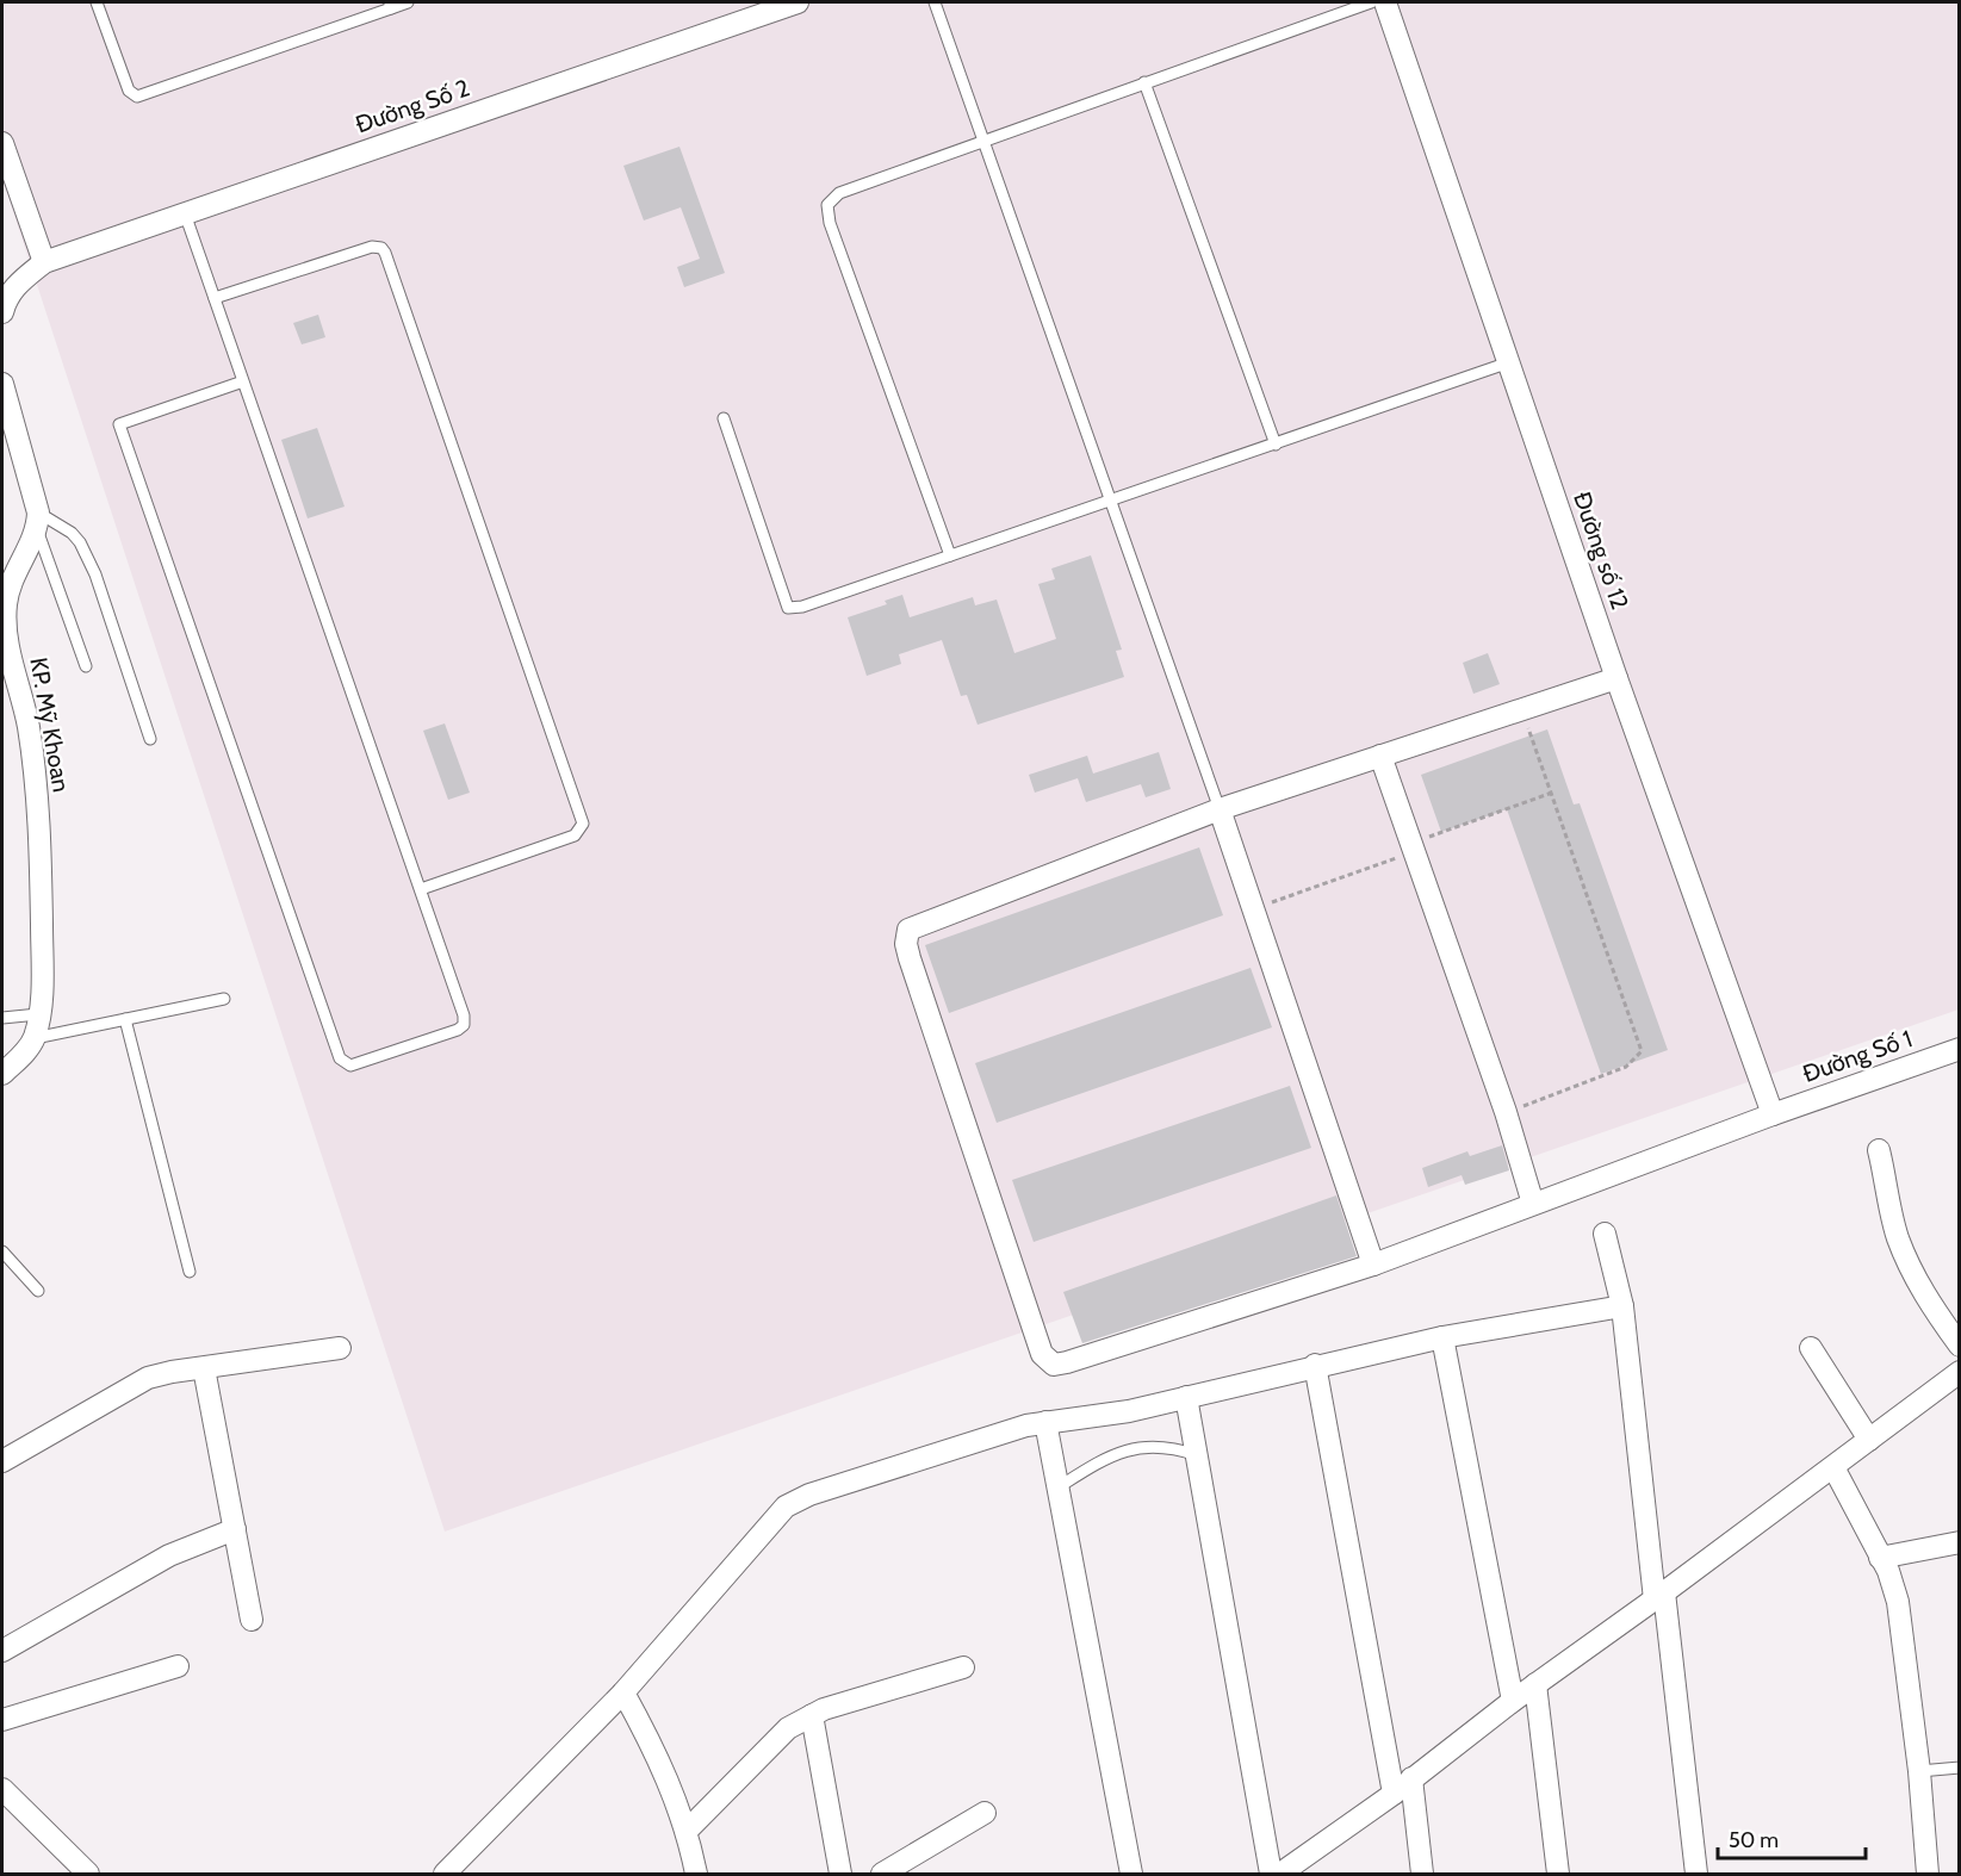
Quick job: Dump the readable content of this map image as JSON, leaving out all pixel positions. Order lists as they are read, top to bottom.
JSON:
{
  "streets": {
    "street": [
      "Đường Số 2",
      "Đường số 12",
      "KP. Mỹ Khoan",
      "Đường Số 1"
    ]
  },
  "crossings": [
    ["Đường số 12", "Đường Số 1"]
  ],
  "scale_bar": "50 m"
}
